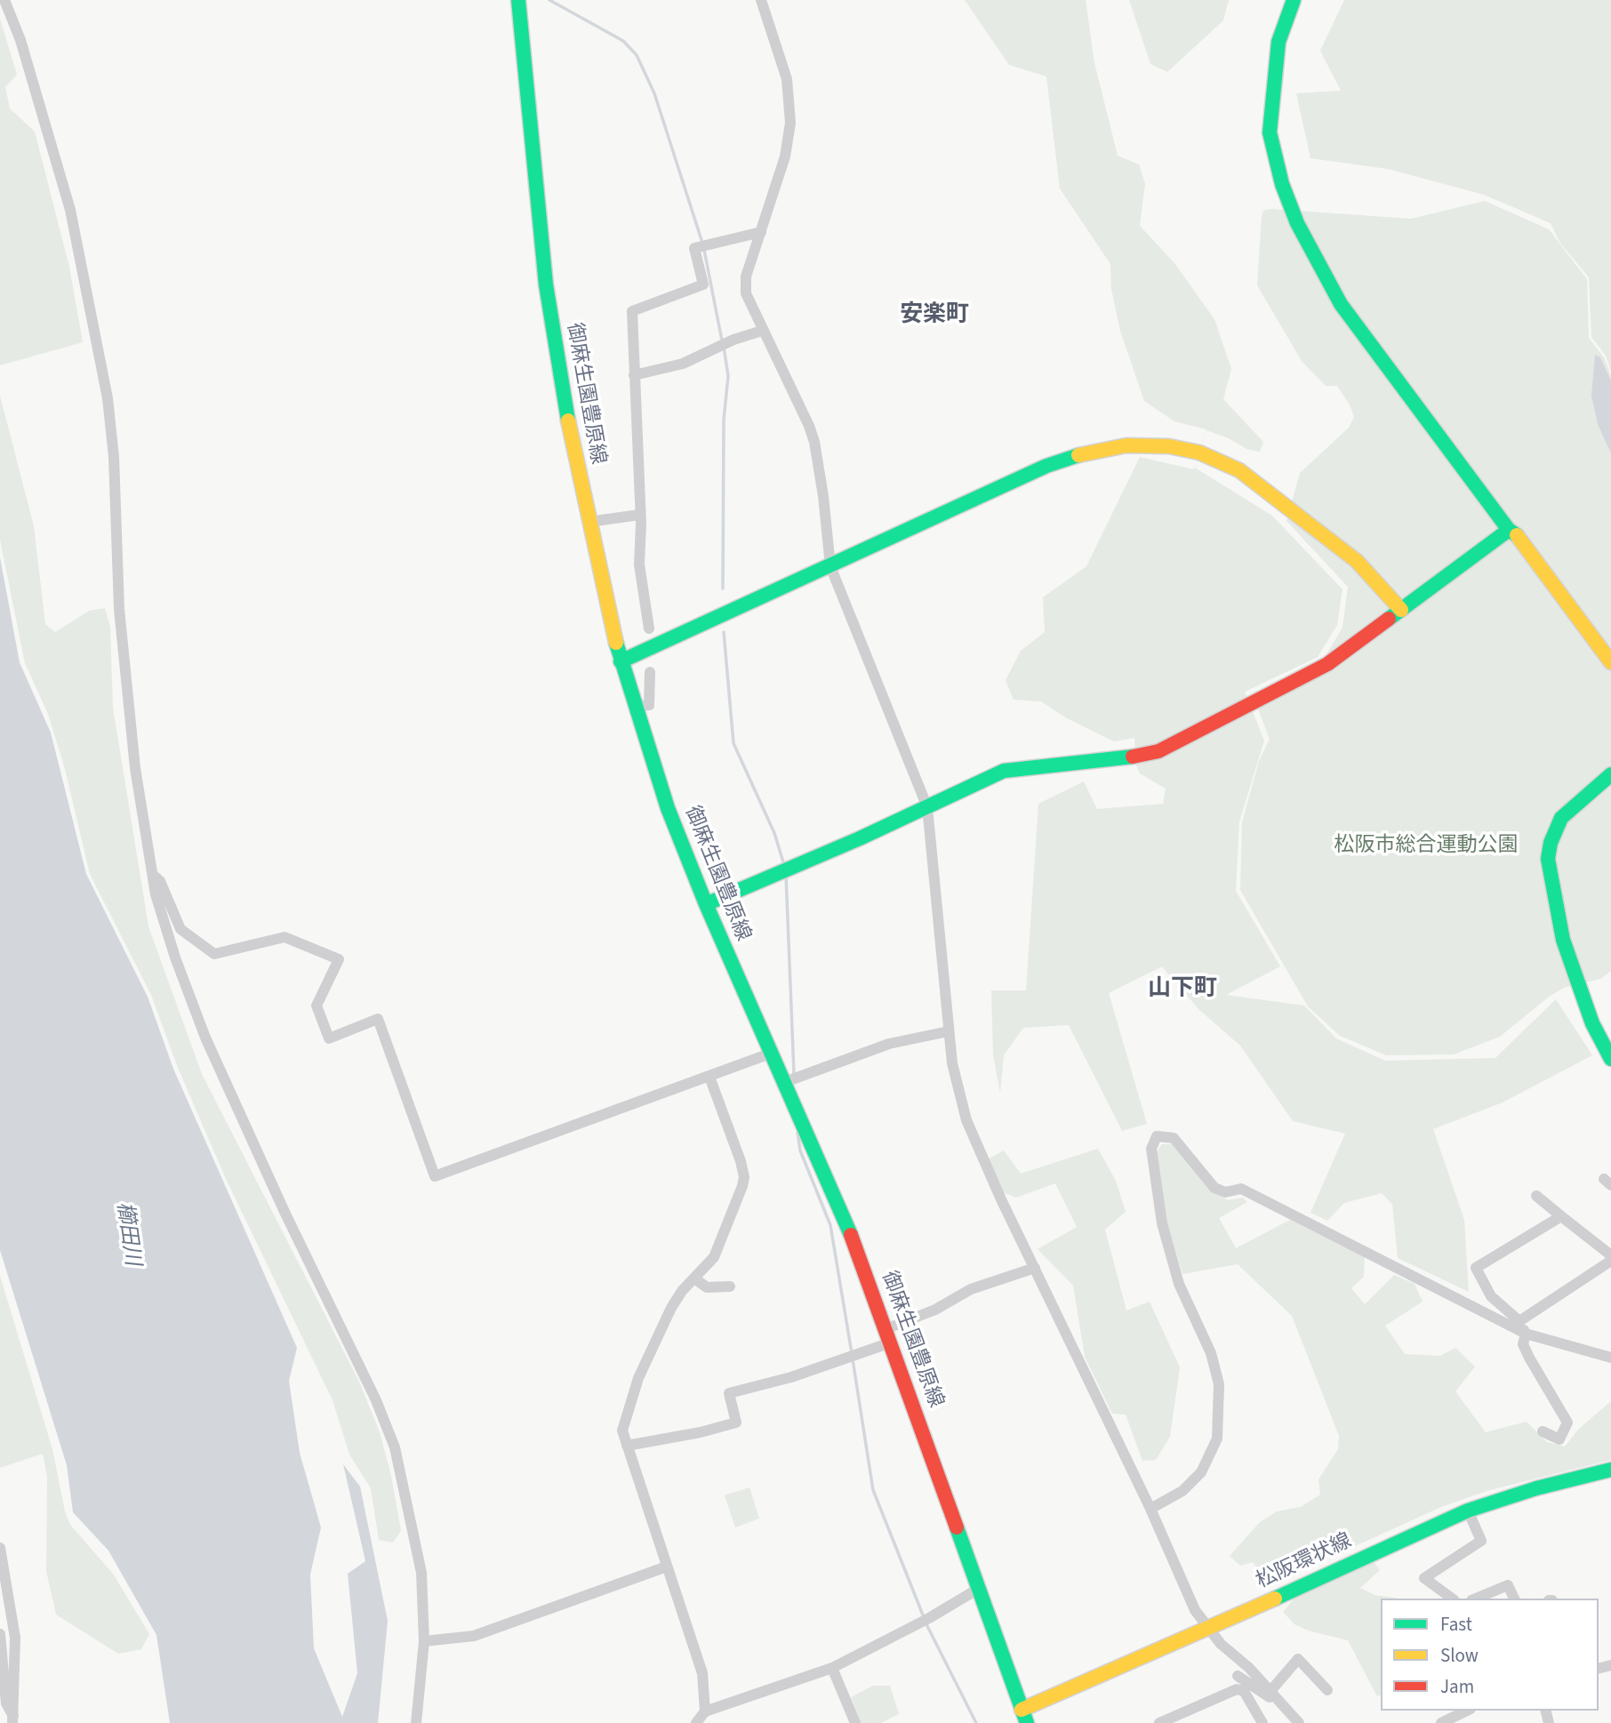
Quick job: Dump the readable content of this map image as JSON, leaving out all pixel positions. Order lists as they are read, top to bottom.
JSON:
{
  "streets": {
    "street": ["御麻生園豊原線", "松阪環状線"]
  },
  "crossings": [
    ["御麻生園豊原線", "松阪環状線"]
  ],
  "districts": ["安楽町", "山下町"],
  "water": ["櫛田川"],
  "parks": ["松阪市総合運動公園"],
  "legend": ["Fast", "Slow", "Jam"]
}
